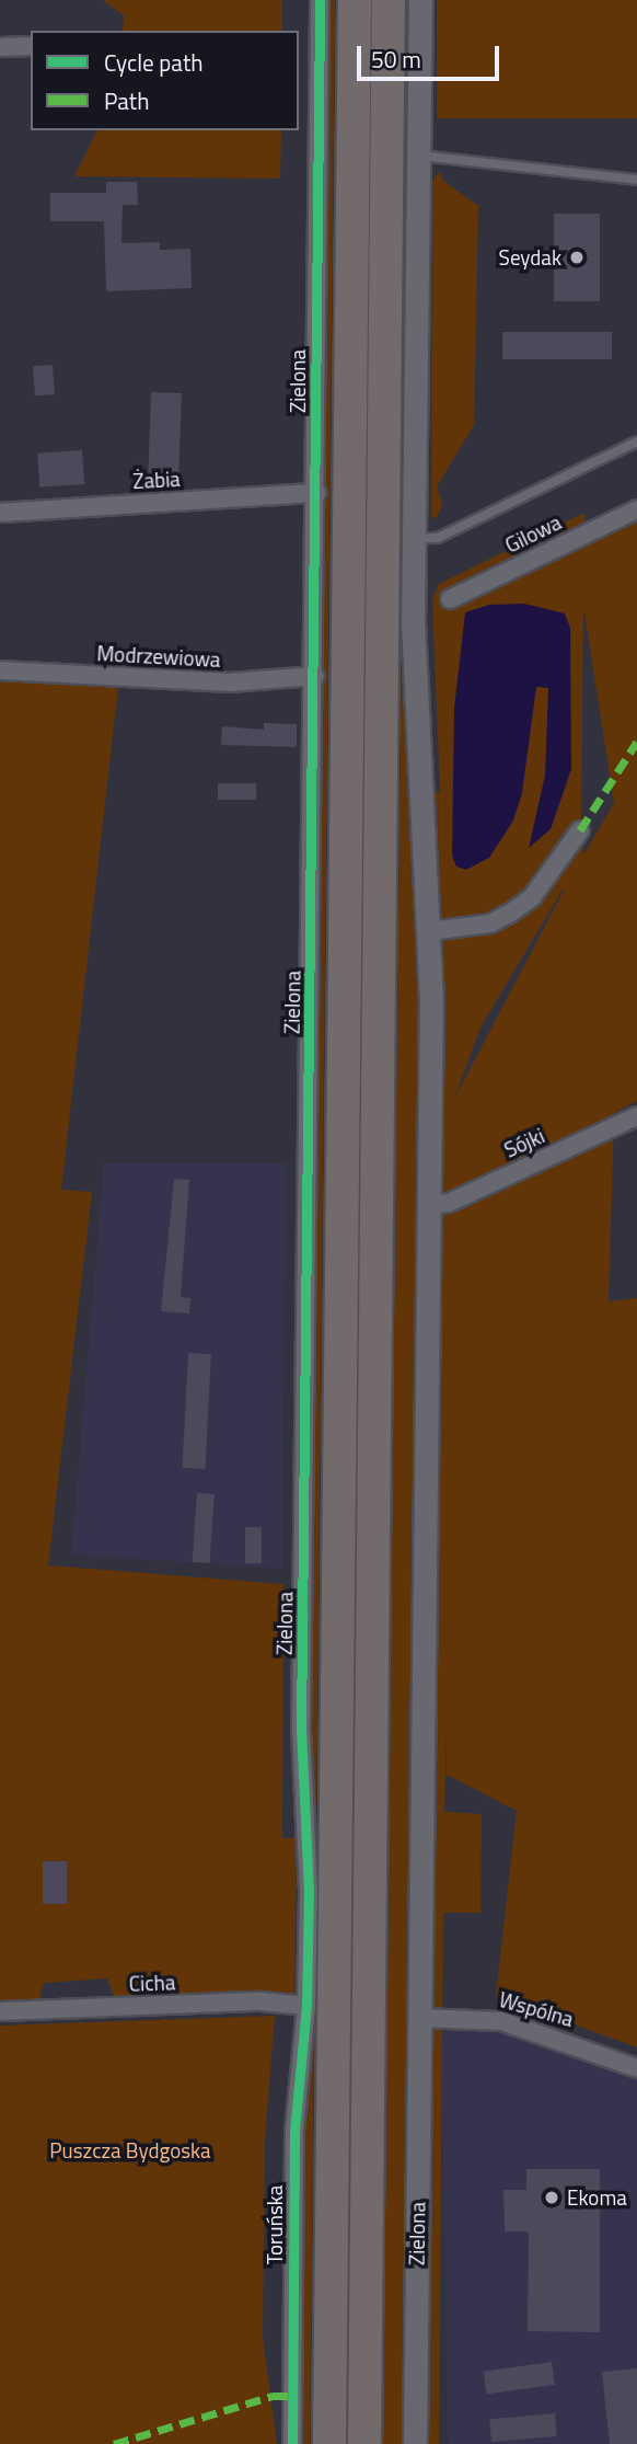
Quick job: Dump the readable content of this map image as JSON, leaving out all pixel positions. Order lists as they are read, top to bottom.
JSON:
{
  "streets": {
    "street": [
      "Zielona",
      "Żabia",
      "Gilowa",
      "Modrzewiowa",
      "Sójki",
      "Cicha",
      "Wspólna",
      "Toruńska"
    ]
  },
  "crossings": [
    ["Zielona", "Żabia"],
    ["Zielona", "Modrzewiowa"],
    ["Zielona", "Sójki"],
    ["Zielona", "Cicha"],
    ["Zielona", "Wspólna"],
    ["Zielona", "Toruńska"],
    ["Cicha", "Toruńska"]
  ],
  "parks": ["Puszcza Bydgoska"],
  "places": ["Seydak", "Ekoma"],
  "legend": ["Cycle path", "Path"],
  "scale_bar": "50 m"
}
